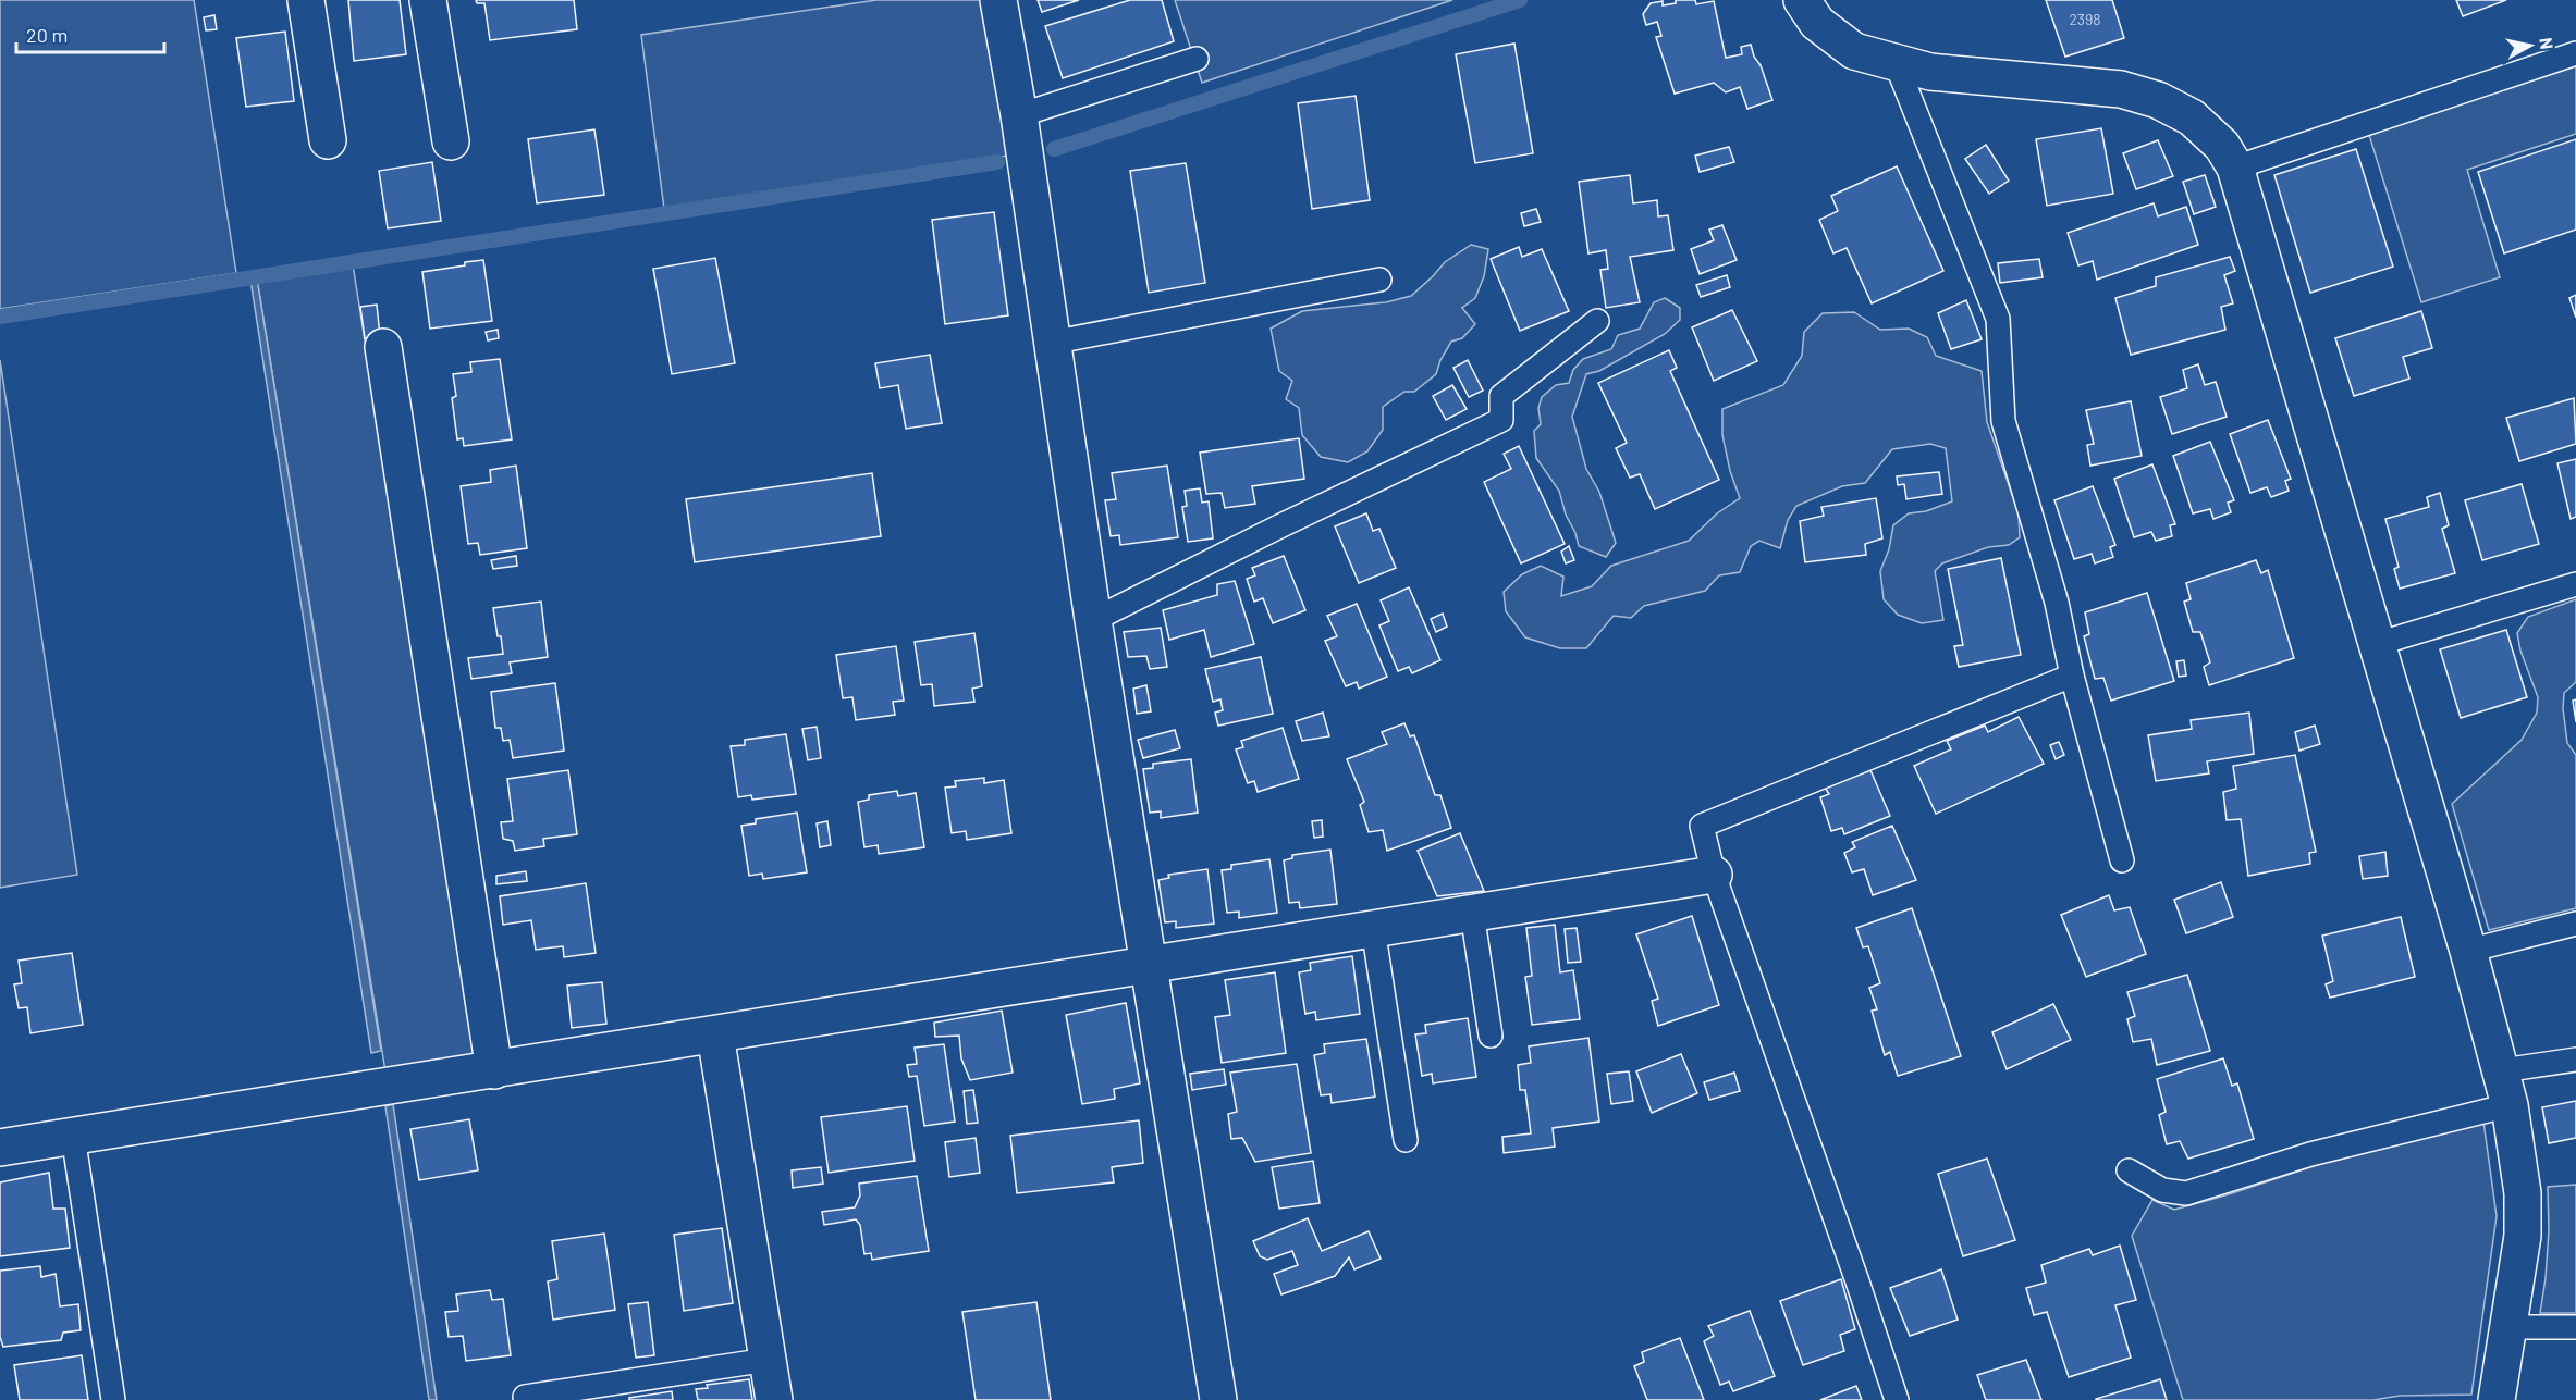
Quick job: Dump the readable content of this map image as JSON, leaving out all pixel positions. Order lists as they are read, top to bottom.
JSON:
{
  "house_numbers": ["2398"],
  "scale_bar": "20 m",
  "north": "right"
}
